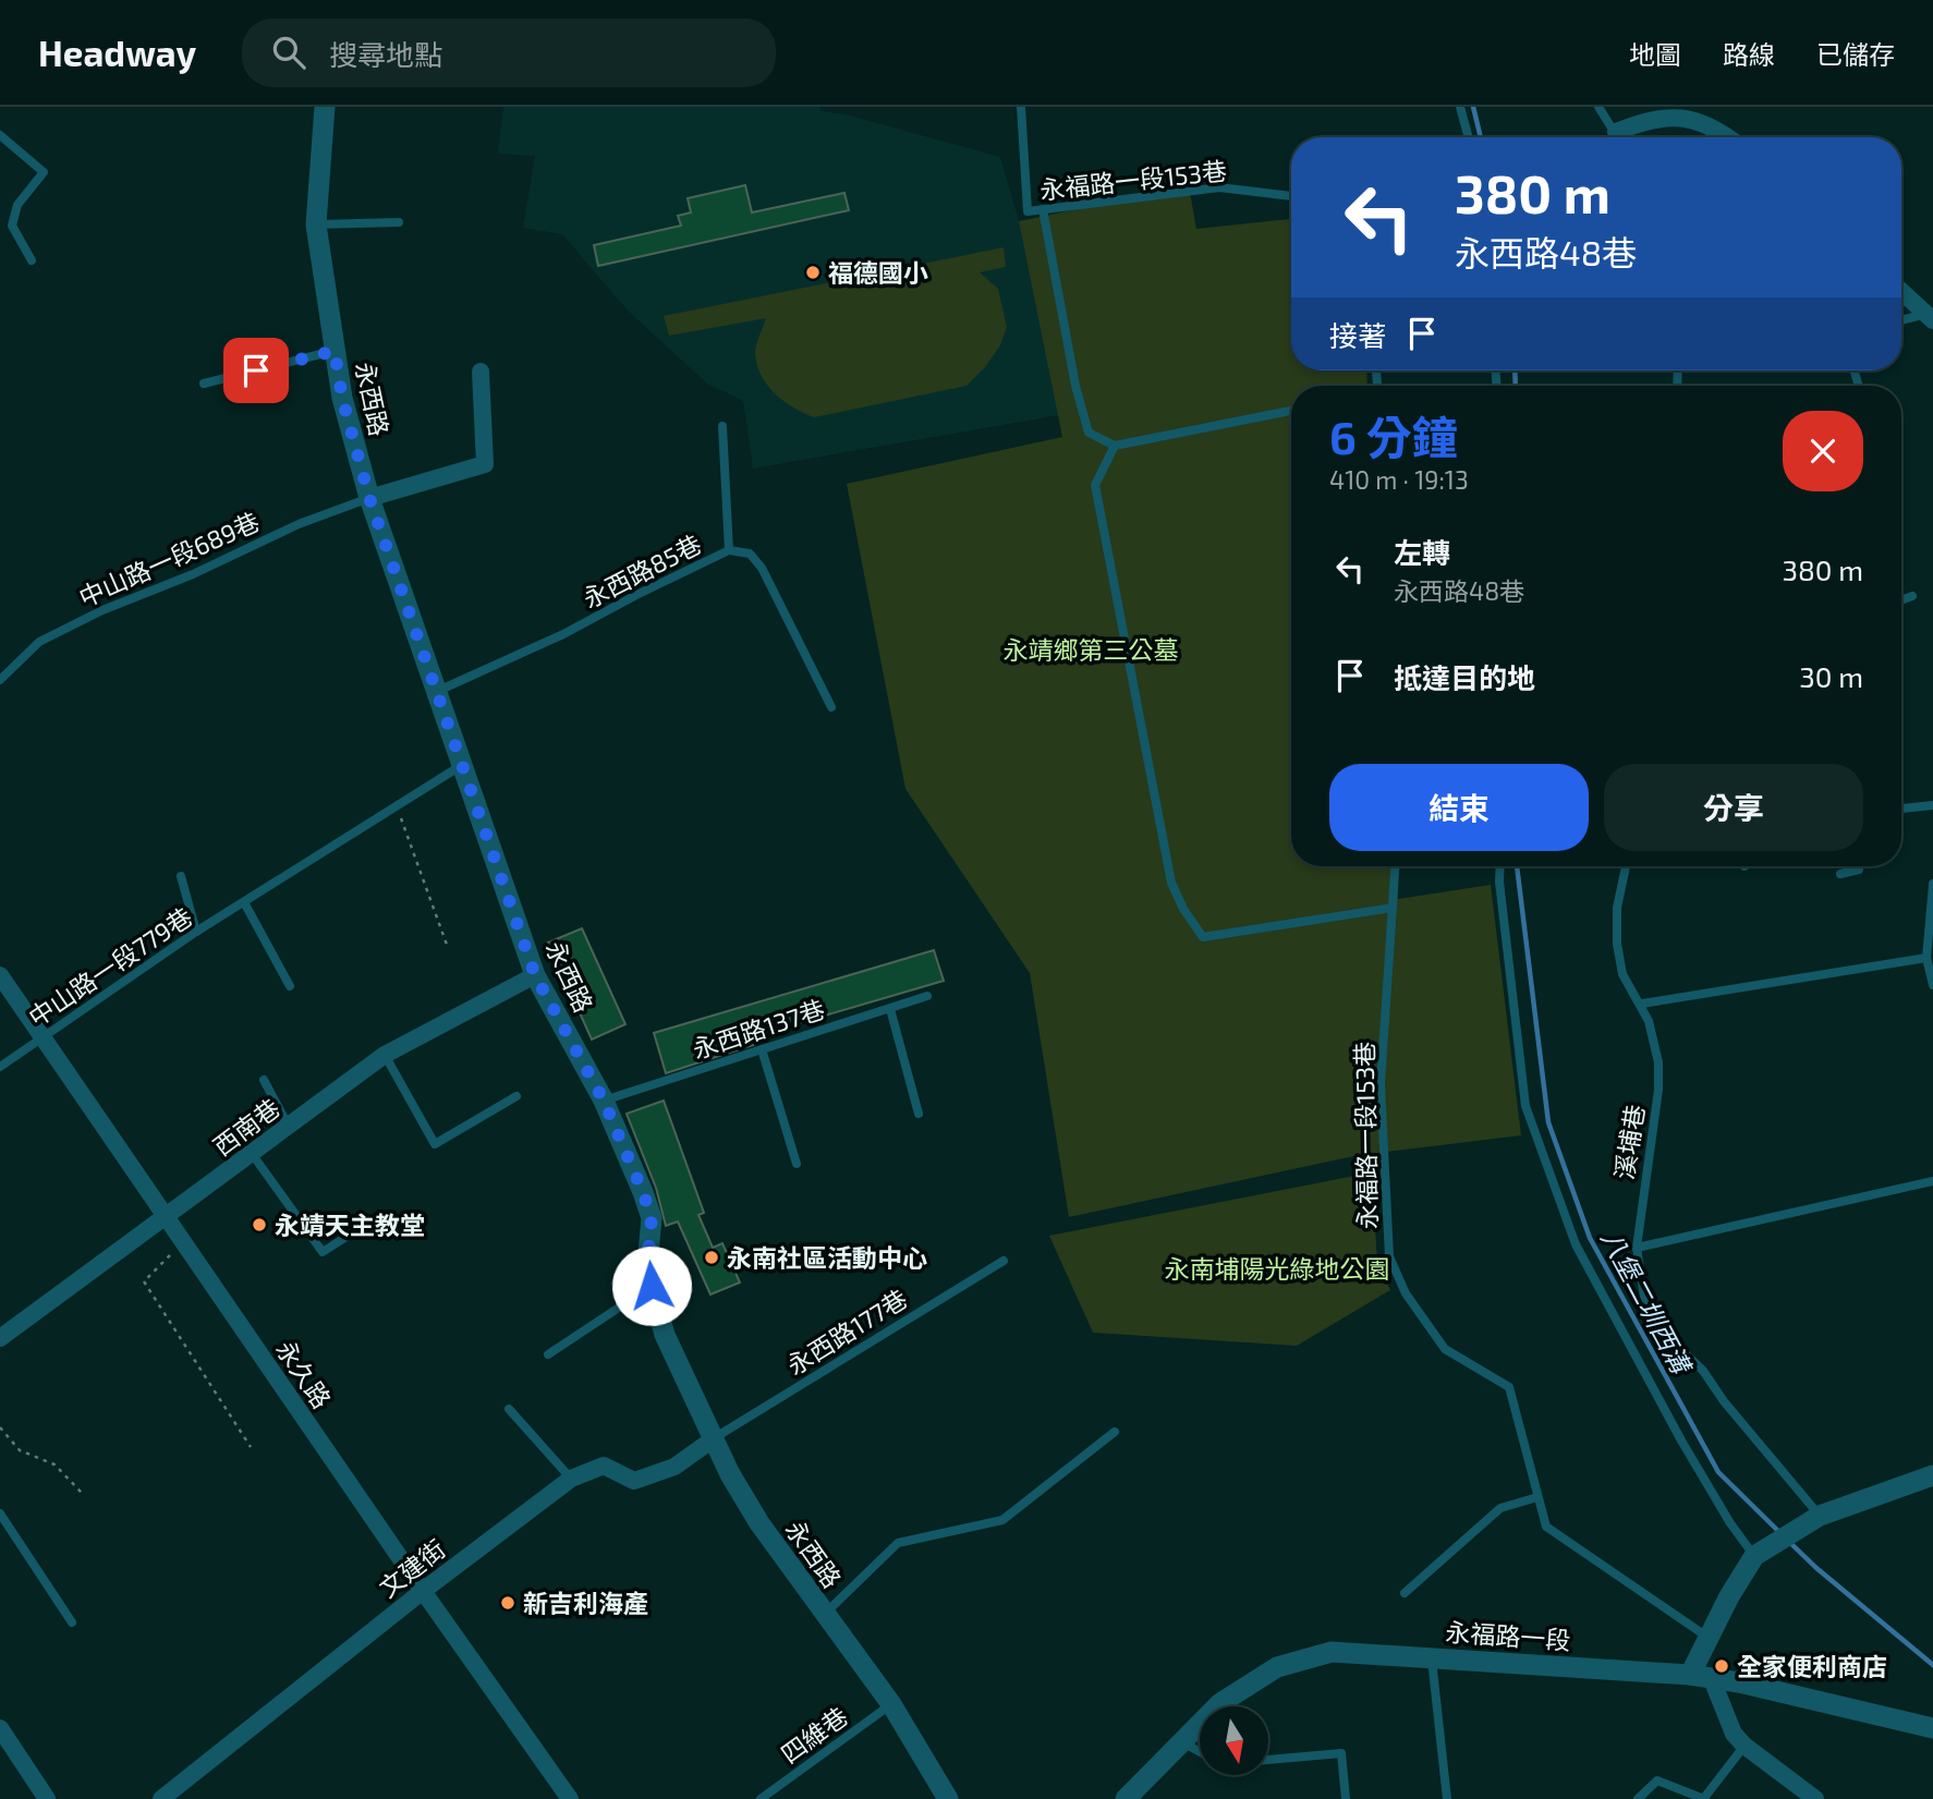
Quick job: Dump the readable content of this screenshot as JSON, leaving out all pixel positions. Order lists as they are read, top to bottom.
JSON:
{
  "streets": {
    "street": [
      "永西路",
      "西南巷",
      "永久路",
      "文建街",
      "永福路一段"
    ],
    "lane": [
      "永福路一段153巷",
      "中山路一段689巷",
      "永西路85巷",
      "中山路一段779巷",
      "永西路137巷",
      "溪埔巷",
      "永西路177巷",
      "四維巷"
    ]
  },
  "crossings": [
    ["永西路", "中山路一段689巷"],
    ["永西路", "永西路85巷"],
    ["永西路", "中山路一段779巷"],
    ["永西路", "永西路137巷"],
    ["永西路", "西南巷"],
    ["永西路", "永西路177巷"],
    ["永西路", "文建街"],
    ["永西路", "四維巷"],
    ["中山路一段779巷", "永久路"],
    ["西南巷", "永久路"],
    ["永西路177巷", "文建街"],
    ["永久路", "文建街"]
  ],
  "water": ["八堡二圳西溝"],
  "parks": ["永靖鄉第三公墓", "永南埔陽光綠地公園"],
  "places": [
    "福德國小",
    "永靖天主教堂",
    "永南社區活動中心",
    "新吉利海產",
    "全家便利商店"
  ],
  "north": "bottom",
  "page": {
    "header": "Headway",
    "search": "搜尋地點",
    "nav": ["地圖", "路線", "已儲存"],
    "turn": ["380 m", "永西路48巷"],
    "then": "接著",
    "heading": ["6 分鐘", "410 m · 19:13"],
    "list": [
      {
        "name": "左轉",
        "note": "永西路48巷",
        "value": "380 m"
      },
      {
        "name": "抵達目的地",
        "value": "30 m"
      }
    ],
    "buttons": ["結束", "分享"]
  }
}
